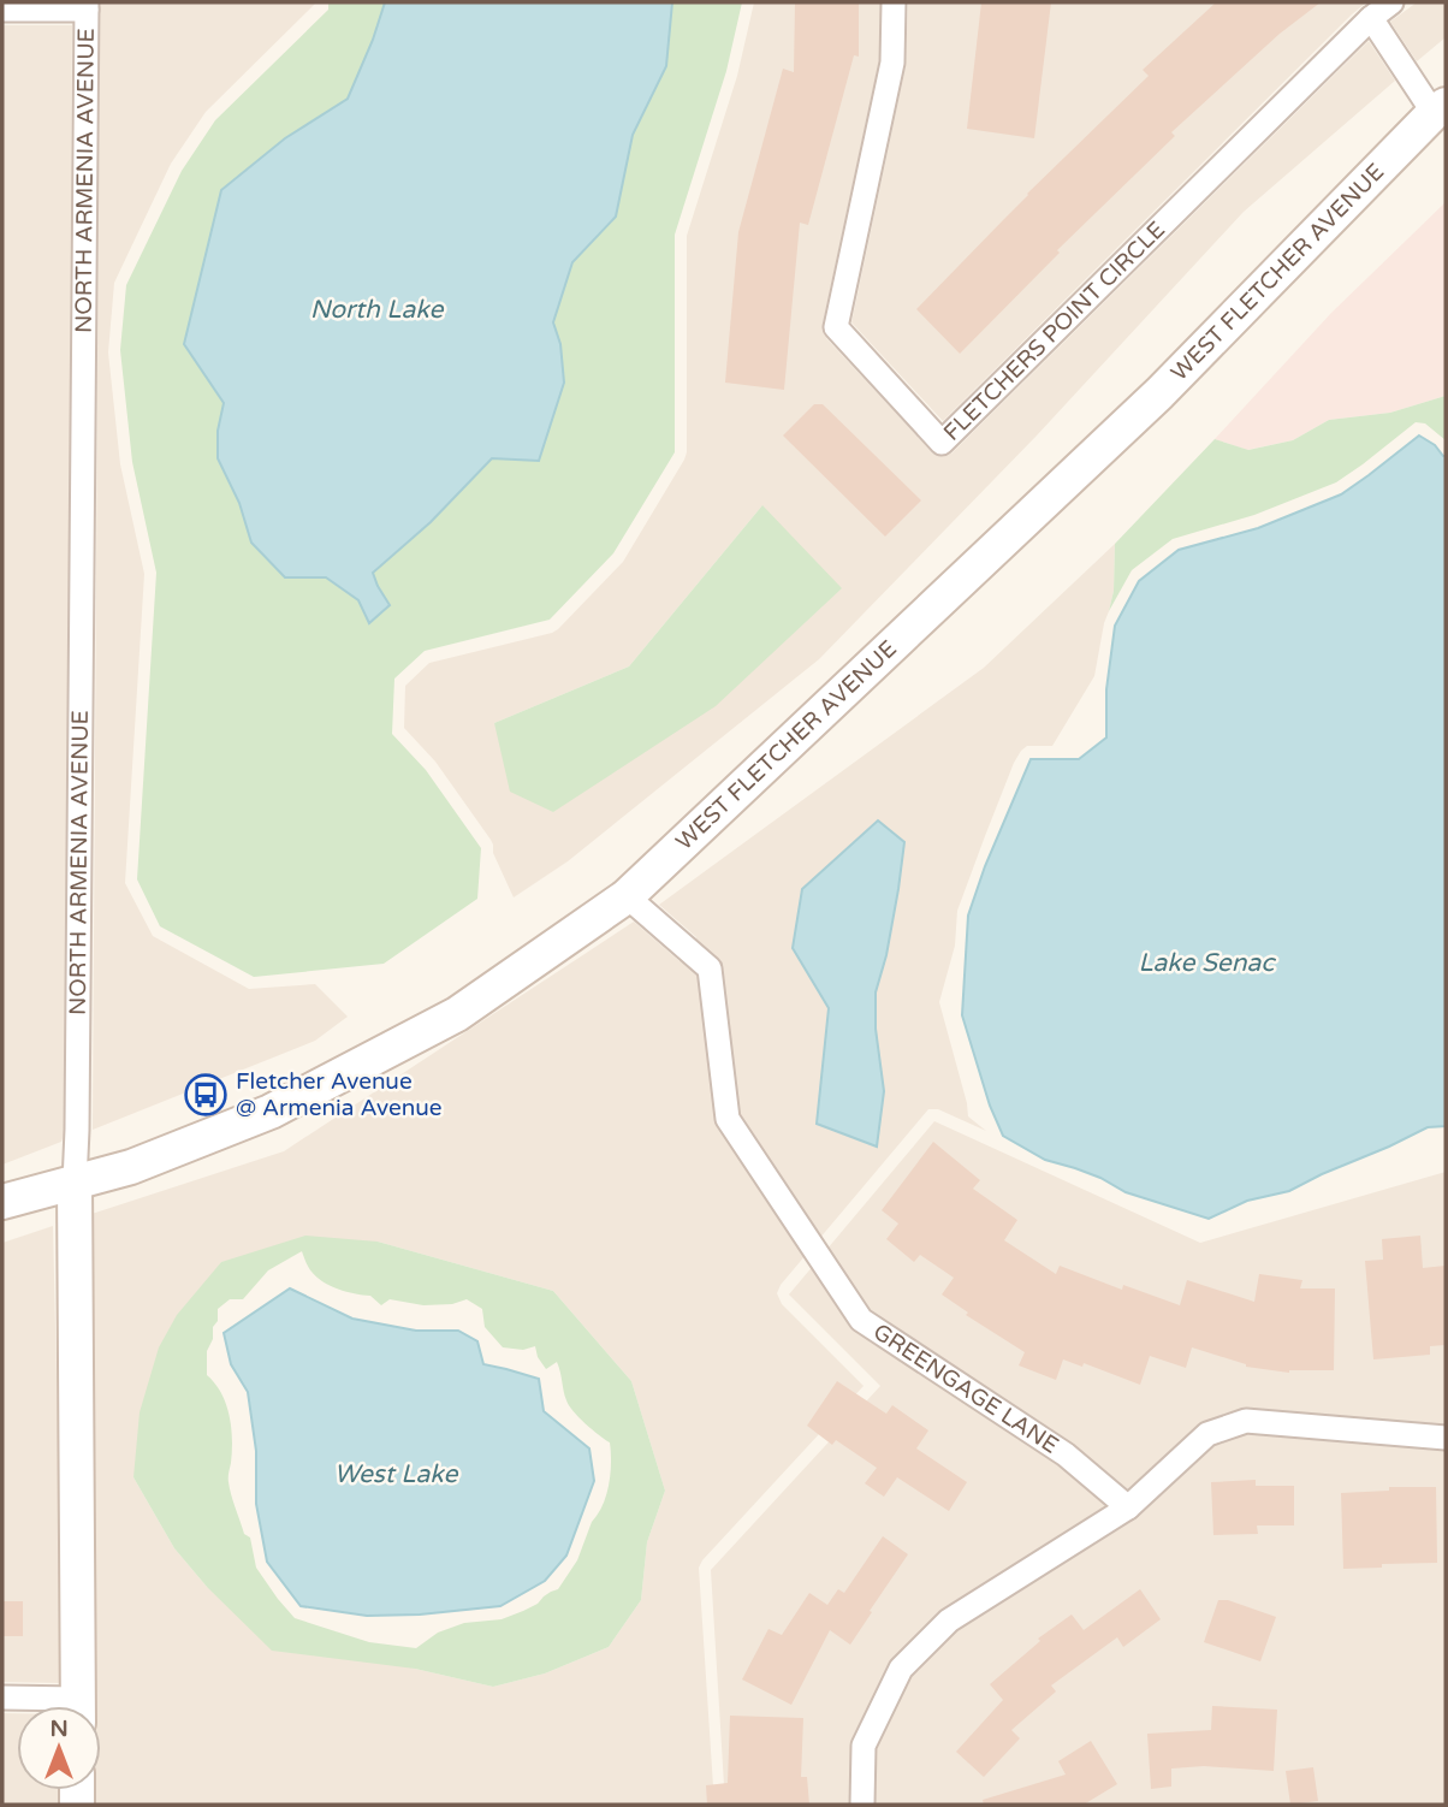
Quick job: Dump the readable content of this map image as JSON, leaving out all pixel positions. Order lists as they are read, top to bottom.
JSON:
{
  "streets": {
    "main road": ["NORTH ARMENIA AVENUE", "WEST FLETCHER AVENUE"],
    "street": ["FLETCHERS POINT CIRCLE", "GREENGAGE LANE"]
  },
  "crossings": [
    ["NORTH ARMENIA AVENUE", "WEST FLETCHER AVENUE"],
    ["WEST FLETCHER AVENUE", "GREENGAGE LANE"]
  ],
  "water": ["North Lake", "Lake Senac", "West Lake"],
  "places": {
    "bus stop": ["Fletcher Avenue @ Armenia Avenue"]
  },
  "north": "top"
}
